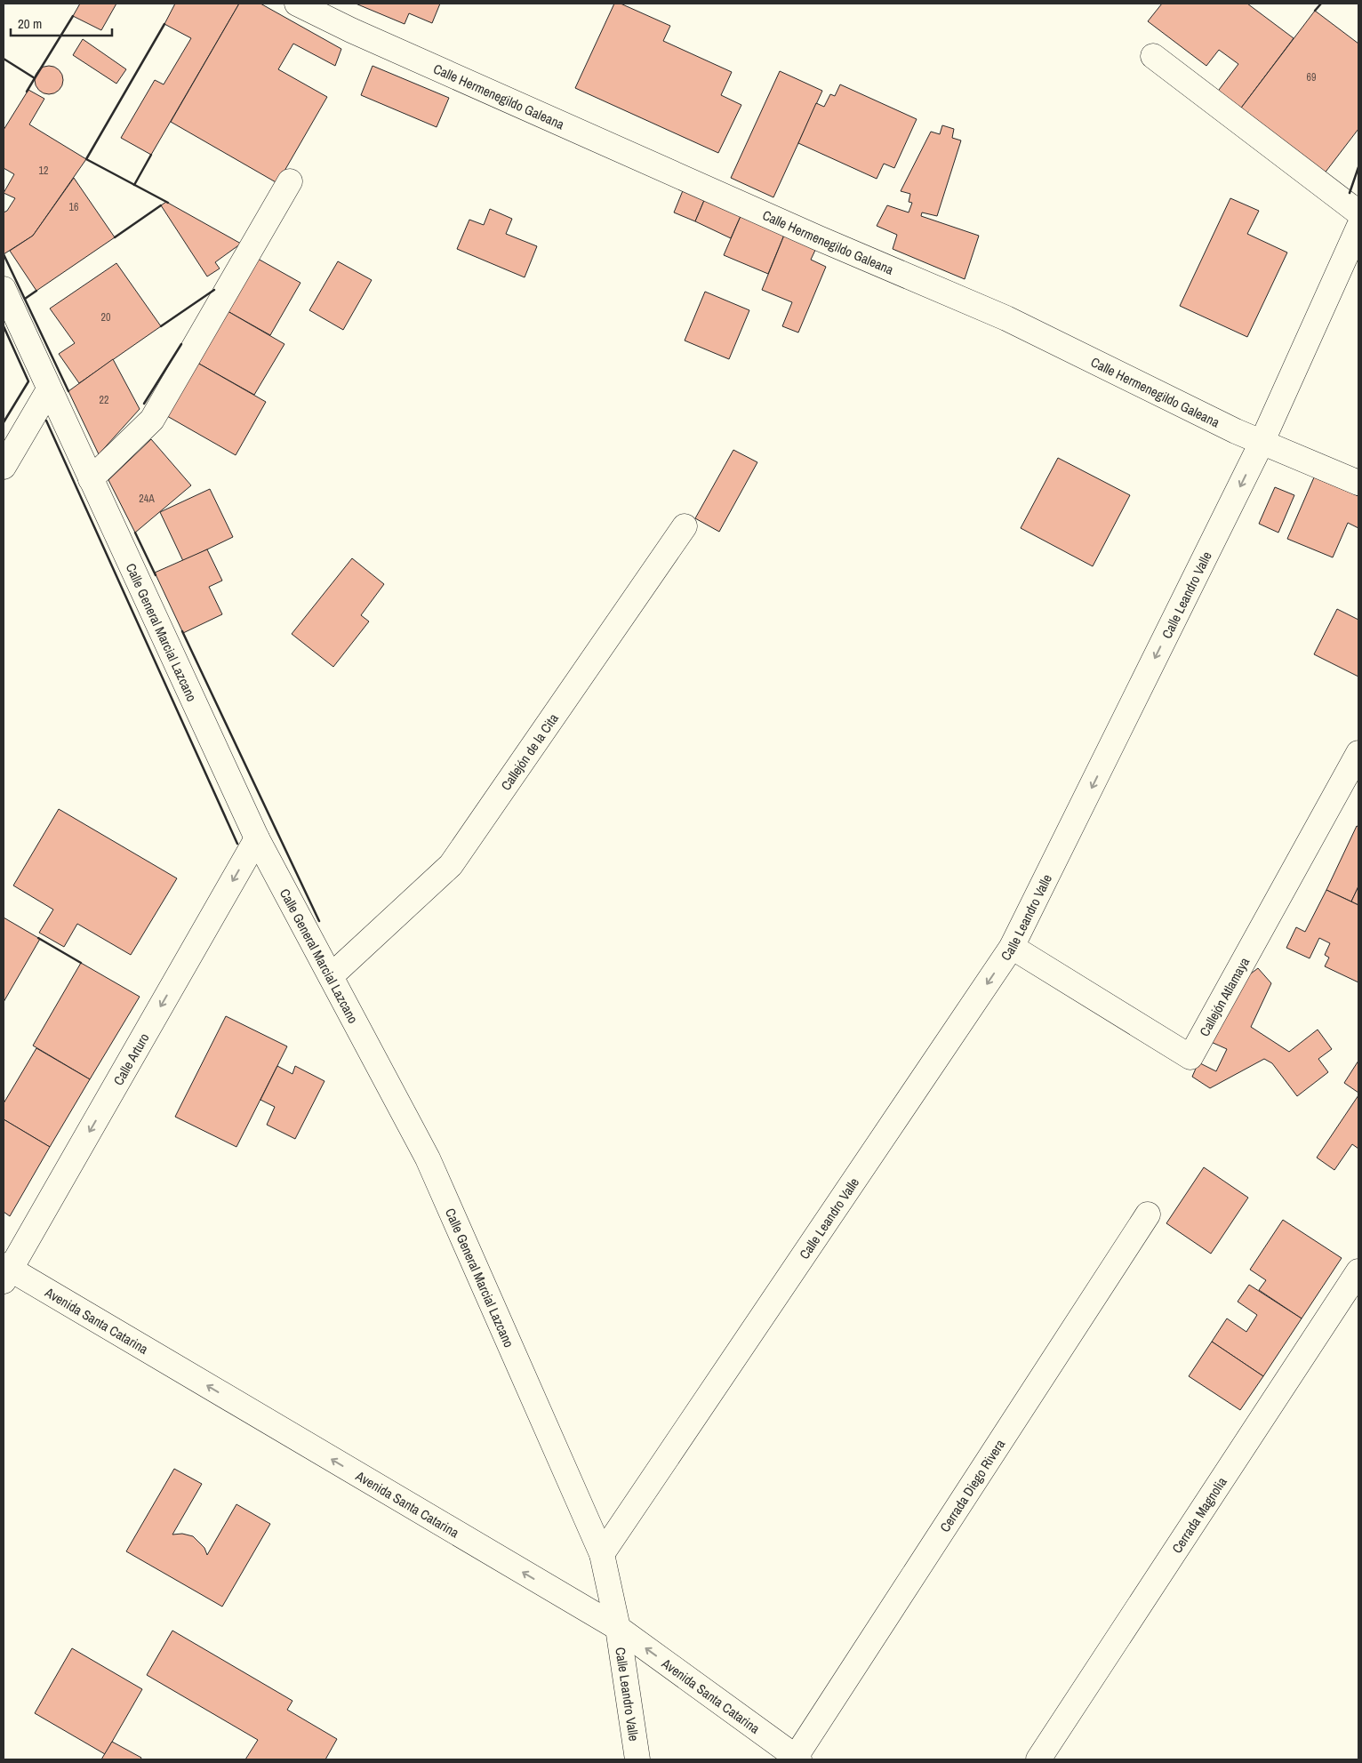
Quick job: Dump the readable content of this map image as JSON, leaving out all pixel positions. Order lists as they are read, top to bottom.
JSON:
{
  "streets": {
    "street": [
      "Calle Hermenegildo Galeana",
      "Calle Leandro Valle",
      "Calle General Marcial Lazcano",
      "Callejón de la Cita",
      "Callejón Atlamaya",
      "Calle Arturo",
      "Avenida Santa Catarina",
      "Cerrada Diego Rivera",
      "Cerrada Magnolia"
    ]
  },
  "crossings": [
    ["Calle Hermenegildo Galeana", "Calle Leandro Valle"],
    ["Calle Leandro Valle", "Calle General Marcial Lazcano"],
    ["Calle Leandro Valle", "Callejón Atlamaya"],
    ["Calle Leandro Valle", "Avenida Santa Catarina"],
    ["Calle General Marcial Lazcano", "Callejón de la Cita"],
    ["Calle General Marcial Lazcano", "Calle Arturo"],
    ["Calle General Marcial Lazcano", "Avenida Santa Catarina"],
    ["Calle Arturo", "Avenida Santa Catarina"],
    ["Avenida Santa Catarina", "Cerrada Diego Rivera"]
  ],
  "one_way": ["Calle Leandro Valle", "Calle Arturo", "Avenida Santa Catarina"],
  "house_numbers": [
    "69",
    "12",
    "16",
    "20",
    "22",
    "24A"
  ],
  "scale_bar": "20 m"
}
